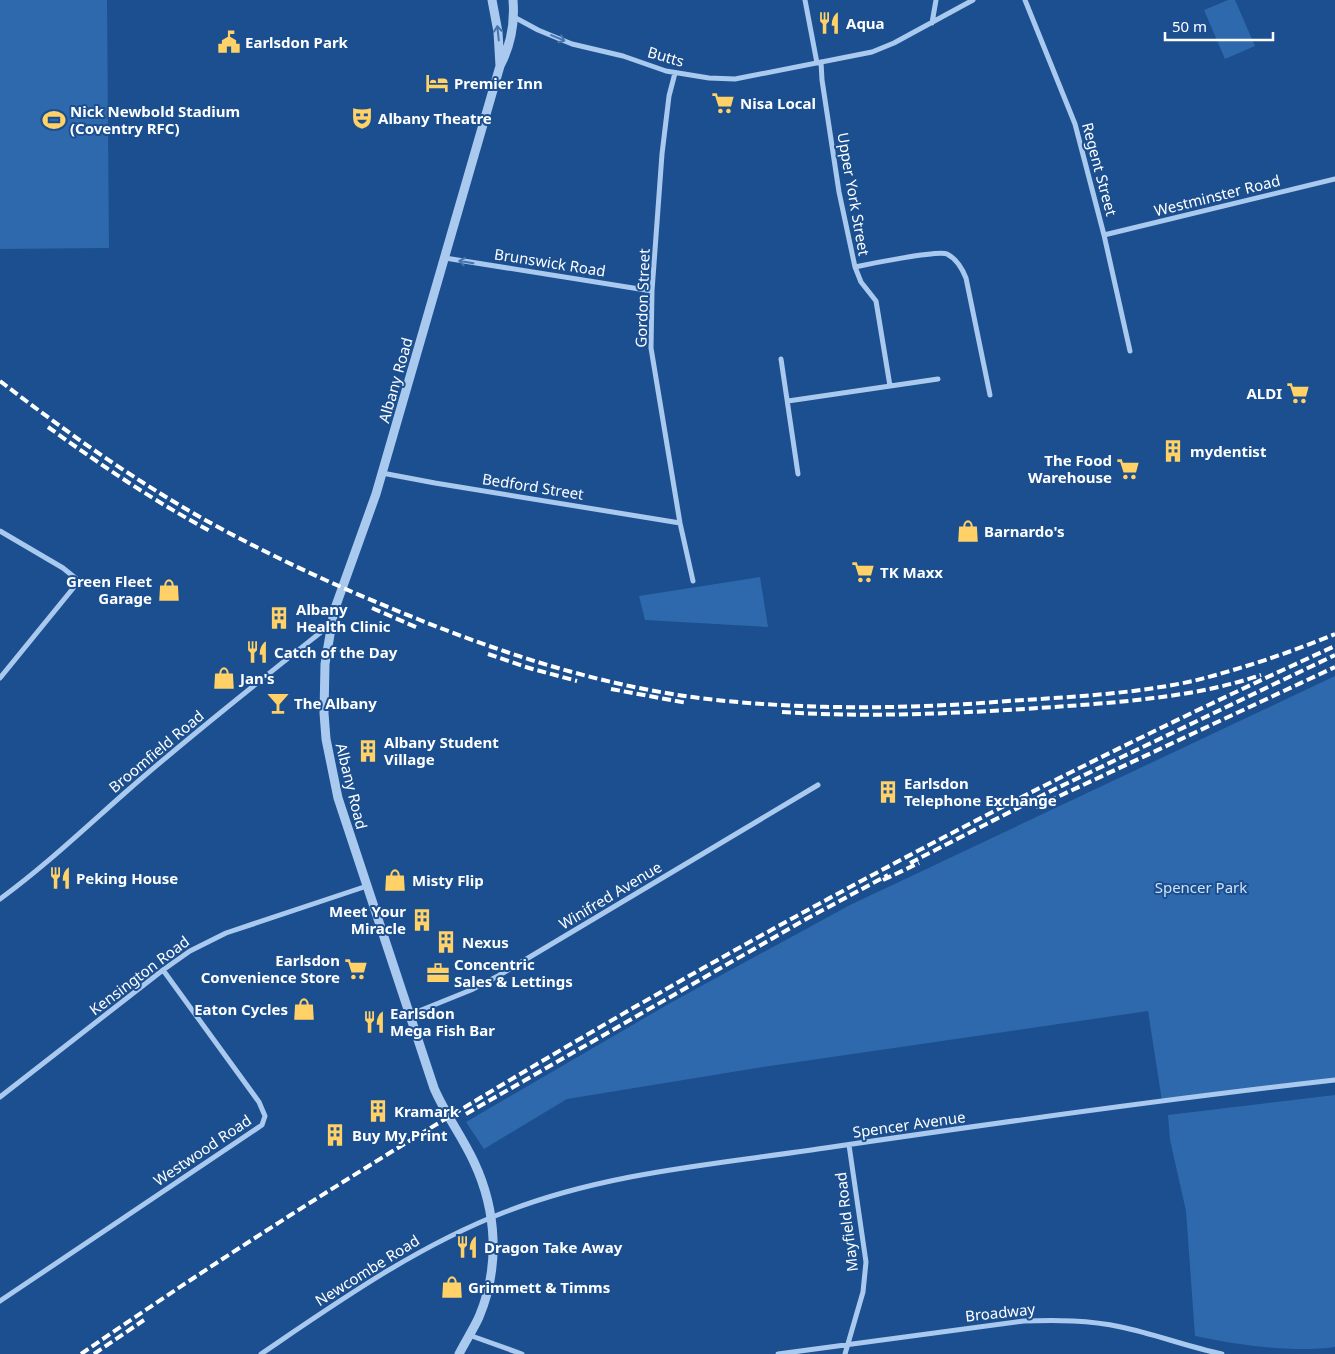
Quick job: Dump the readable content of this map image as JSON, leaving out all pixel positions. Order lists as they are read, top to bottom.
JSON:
{
  "streets": {
    "street": [
      "Butts",
      "Regent Street",
      "Upper York Street",
      "Westminster Road",
      "Brunswick Road",
      "Gordon Street",
      "Albany Road",
      "Bedford Street",
      "Broomfield Road",
      "Winifred Avenue",
      "Kensington Road",
      "Spencer Avenue",
      "Westwood Road",
      "Mayfield Road",
      "Newcombe Road",
      "Broadway"
    ]
  },
  "crossings": [
    ["Butts", "Upper York Street"],
    ["Butts", "Gordon Street"],
    ["Butts", "Albany Road"],
    ["Regent Street", "Westminster Road"],
    ["Brunswick Road", "Gordon Street"],
    ["Brunswick Road", "Albany Road"],
    ["Gordon Street", "Bedford Street"],
    ["Albany Road", "Bedford Street"],
    ["Albany Road", "Broomfield Road"],
    ["Albany Road", "Winifred Avenue"],
    ["Albany Road", "Kensington Road"],
    ["Albany Road", "Spencer Avenue"],
    ["Albany Road", "Newcombe Road"],
    ["Kensington Road", "Westwood Road"],
    ["Spencer Avenue", "Mayfield Road"],
    ["Spencer Avenue", "Newcombe Road"],
    ["Mayfield Road", "Broadway"]
  ],
  "one_way": ["Butts", "Brunswick Road"],
  "parks": ["Spencer Park"],
  "places": {
    "restaurant": [
      "Aqua",
      "Catch of the Day",
      "Peking House",
      "Earlsdon Mega Fish Bar",
      "Dragon Take Away"
    ],
    "public building": ["Earlsdon Park"],
    "hotel": ["Premier Inn"],
    "supermarket": [
      "Nisa Local",
      "ALDI",
      "The Food Warehouse",
      "TK Maxx",
      "Earlsdon Convenience Store"
    ],
    "theatre": ["Albany Theatre"],
    "sports": ["Nick Newbold Stadium (Coventry RFC)"],
    "building": [
      "mydentist",
      "Albany Health Clinic",
      "Albany Student Village",
      "Earlsdon Telephone Exchange",
      "Meet Your Miracle",
      "Nexus",
      "Kramark",
      "Buy My Print"
    ],
    "shop": [
      "Barnardo's",
      "Green Fleet Garage",
      "Jan's",
      "Misty Flip",
      "Eaton Cycles",
      "Grimmett & Timms"
    ],
    "bar": ["The Albany"],
    "office": ["Concentric Sales & Lettings"]
  },
  "scale_bar": "50 m"
}
